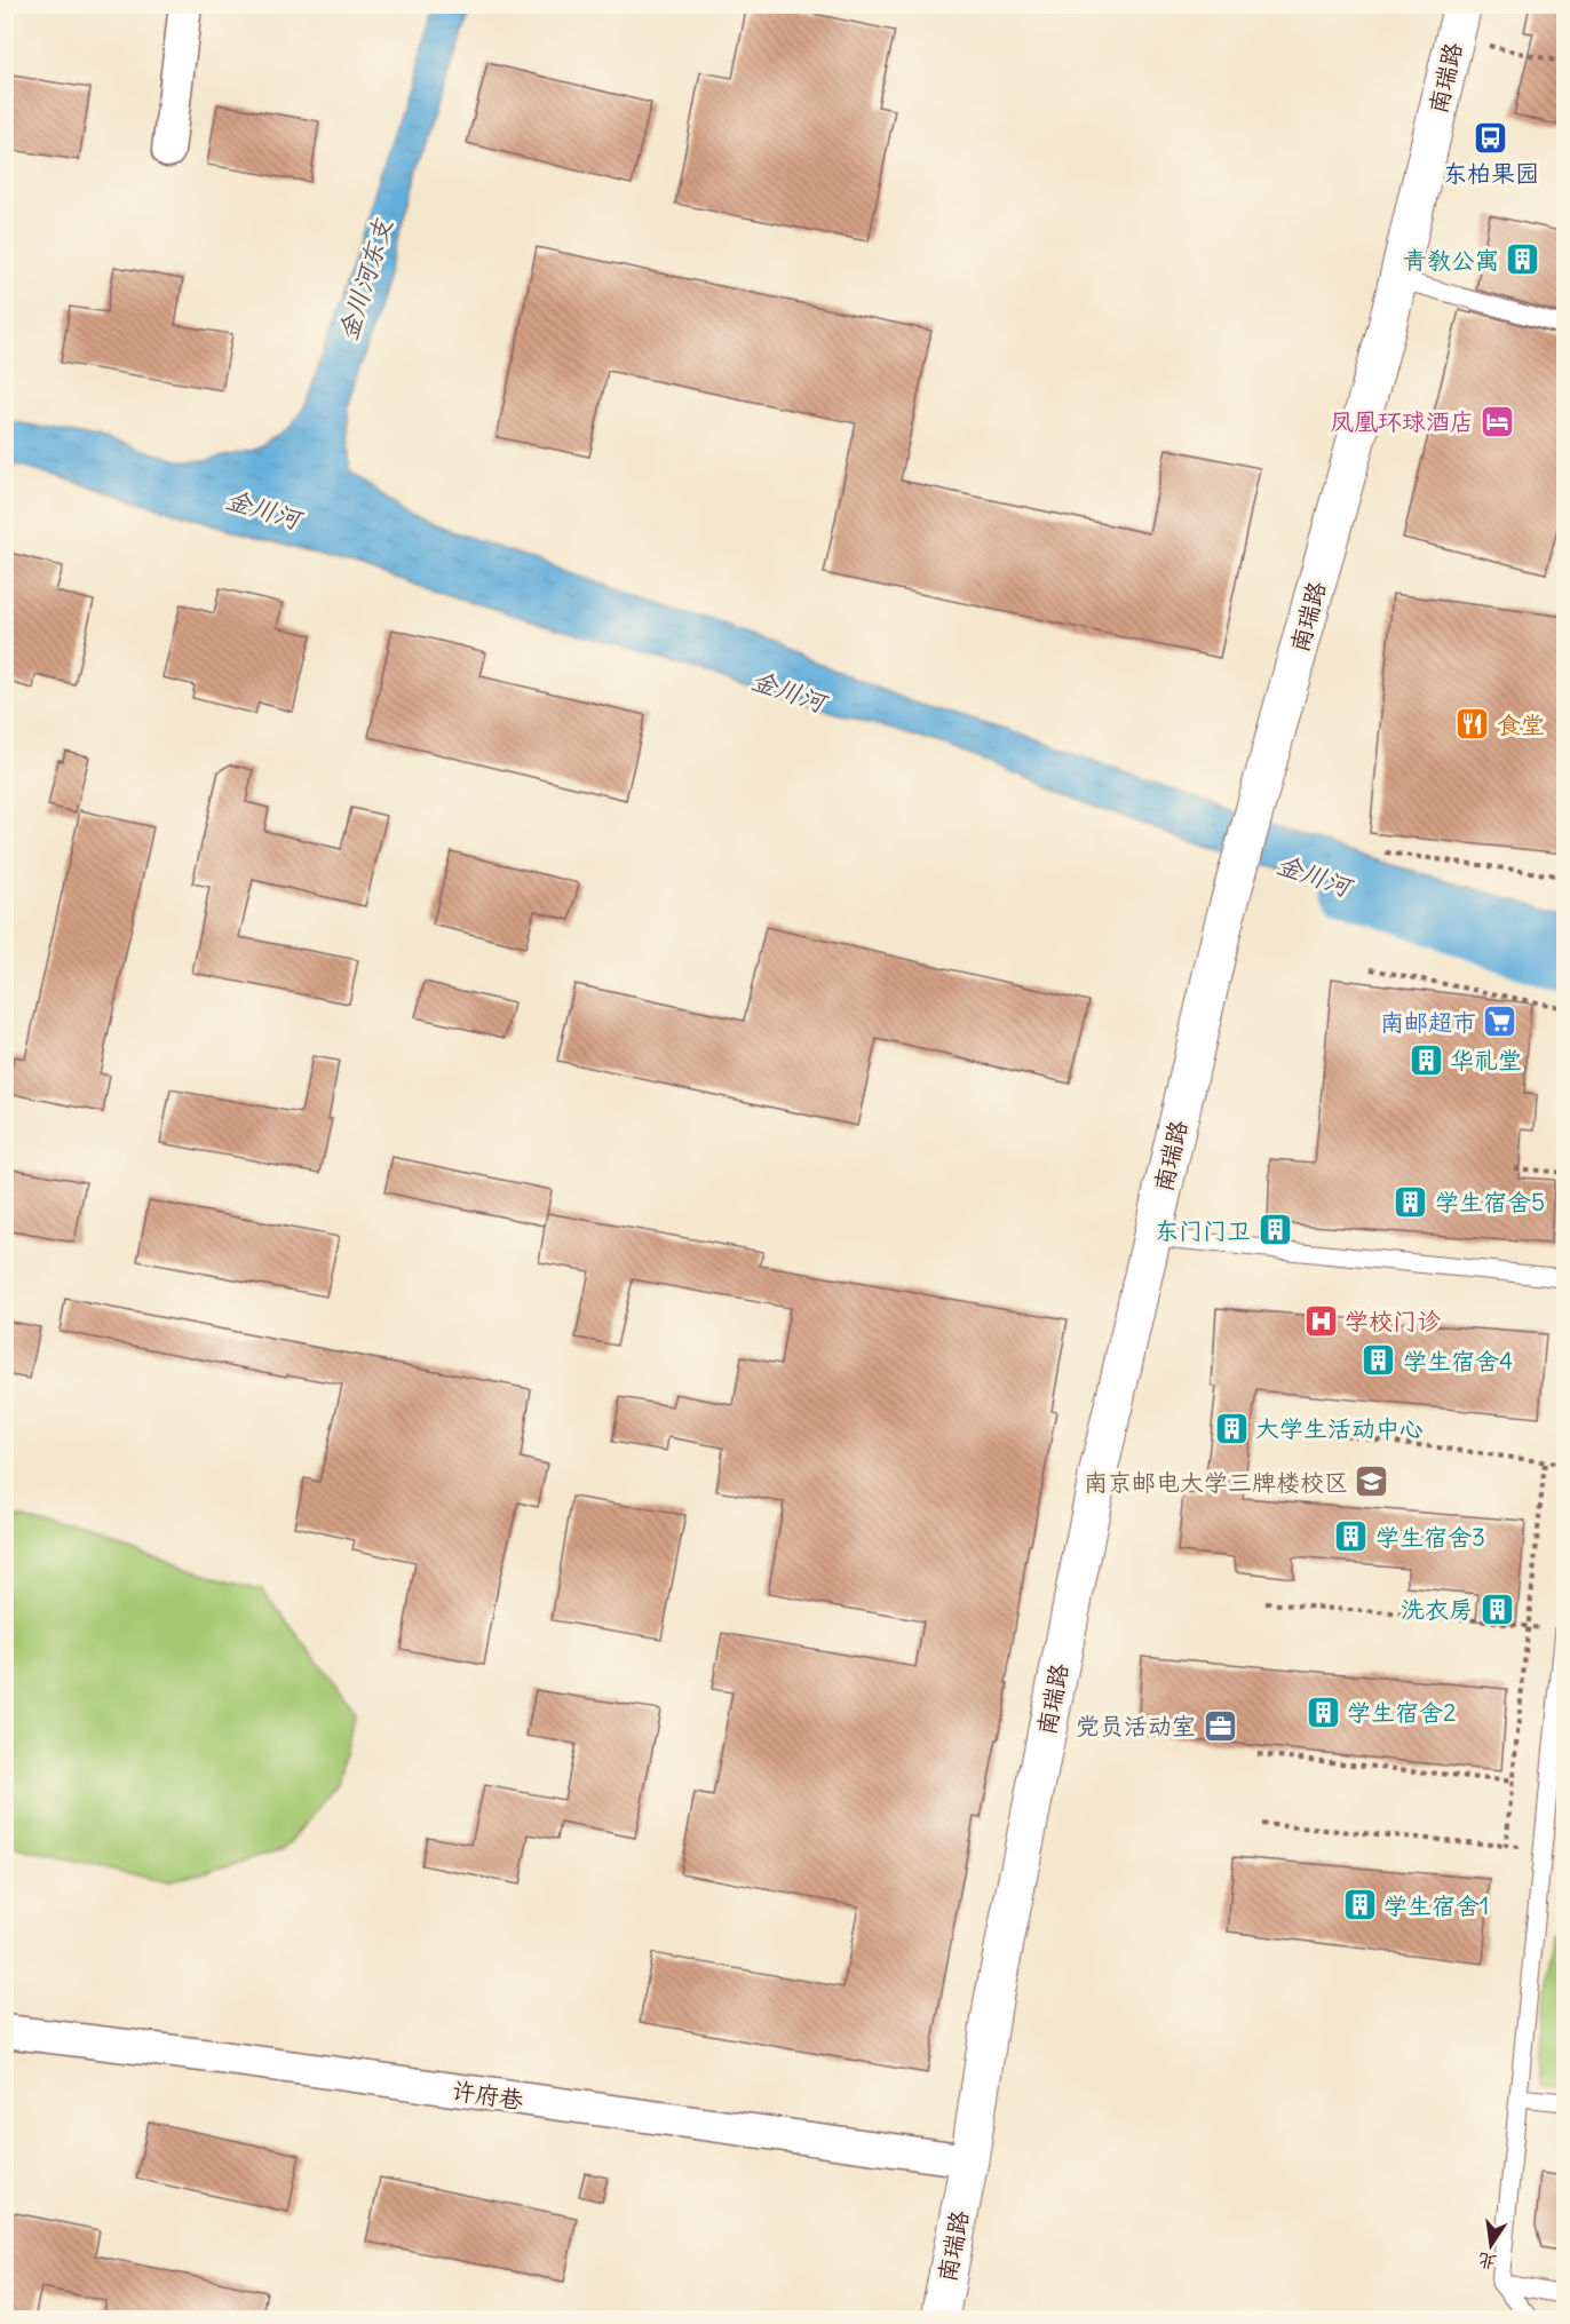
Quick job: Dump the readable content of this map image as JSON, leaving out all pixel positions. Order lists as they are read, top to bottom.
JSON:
{
  "streets": {
    "street": ["南瑞路", "许府巷"]
  },
  "crossings": [
    ["南瑞路", "许府巷"]
  ],
  "water": ["金川河东支", "金川河"],
  "places": {
    "bus stop": ["东柏果园"],
    "building": [
      "青教公寓",
      "华礼堂",
      "学生宿舍5",
      "东门门卫",
      "学生宿舍4",
      "大学生活动中心",
      "学生宿舍3",
      "洗衣房",
      "学生宿舍2",
      "学生宿舍1"
    ],
    "hotel": ["凤凰环球酒店"],
    "restaurant": ["食堂"],
    "supermarket": ["南邮超市"],
    "hospital": ["学校门诊"],
    "school or university": ["南京邮电大学三牌楼校区"],
    "office": ["党员活动室"]
  },
  "north": "bottom"
}
